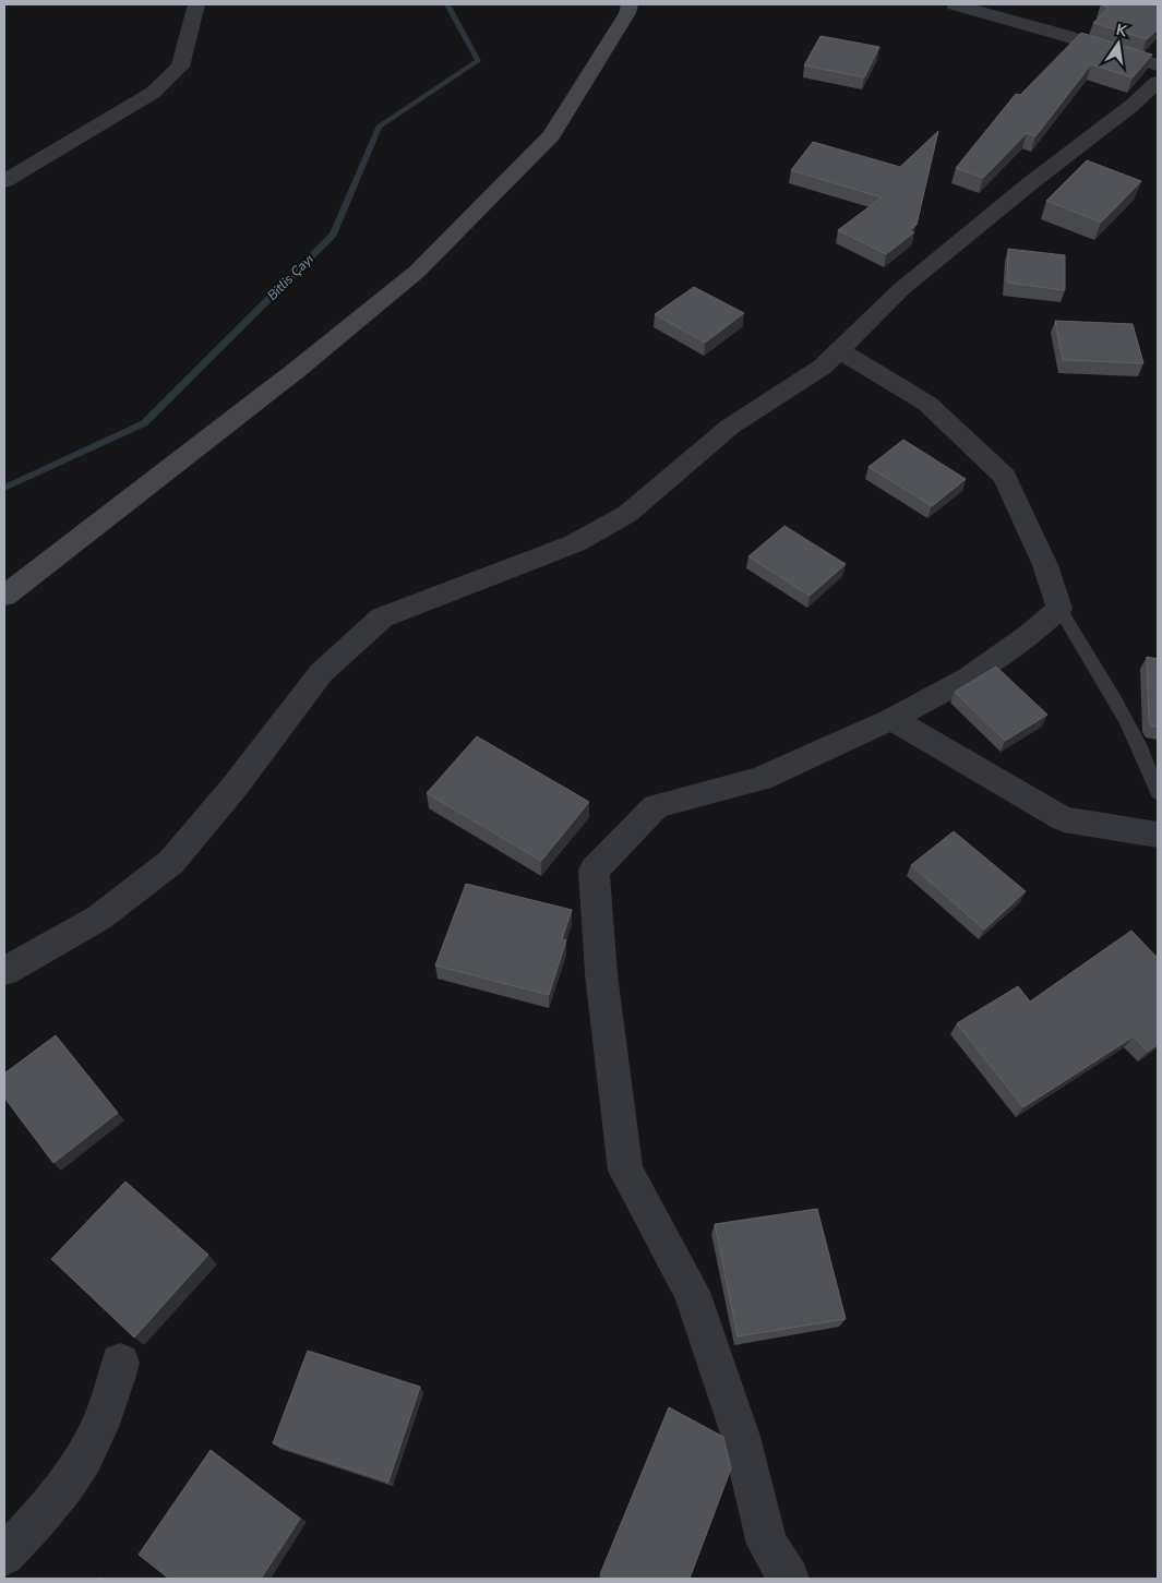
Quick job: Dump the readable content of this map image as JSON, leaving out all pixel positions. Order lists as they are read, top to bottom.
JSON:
{
  "water": ["Bitlis Çayı"],
  "north": "top"
}
